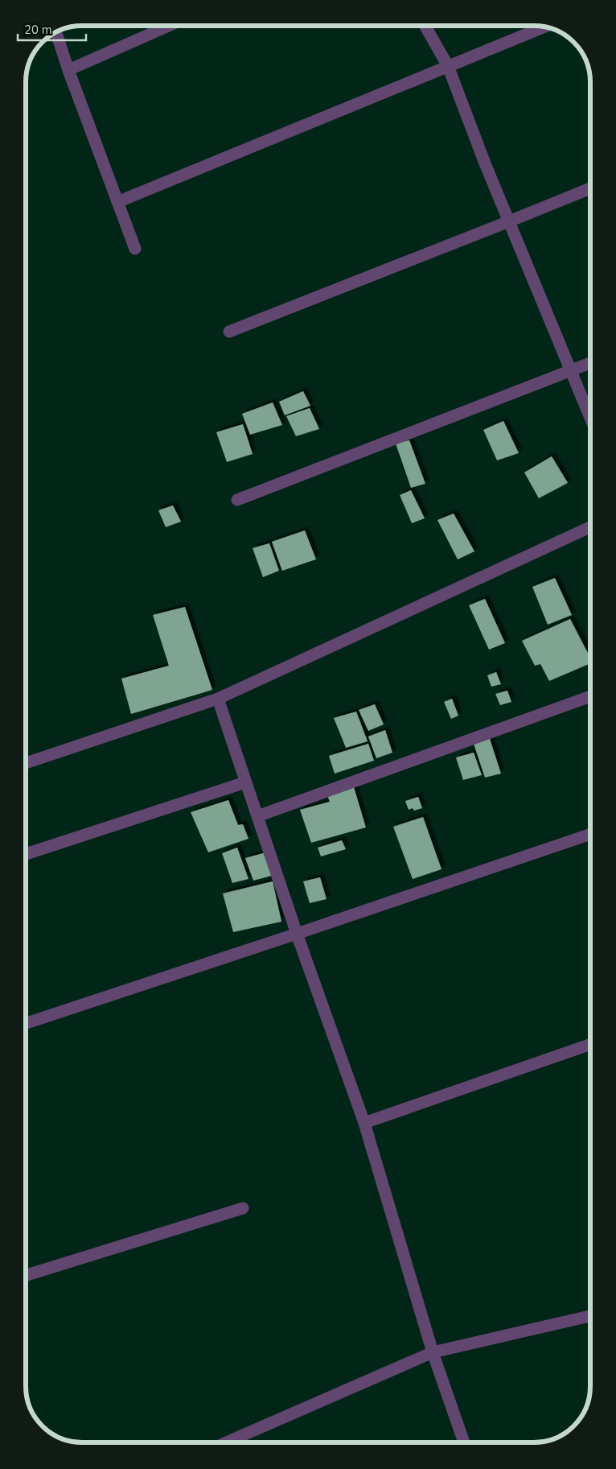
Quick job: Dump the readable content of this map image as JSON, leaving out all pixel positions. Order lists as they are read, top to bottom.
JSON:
{
  "scale_bar": "20 m"
}
